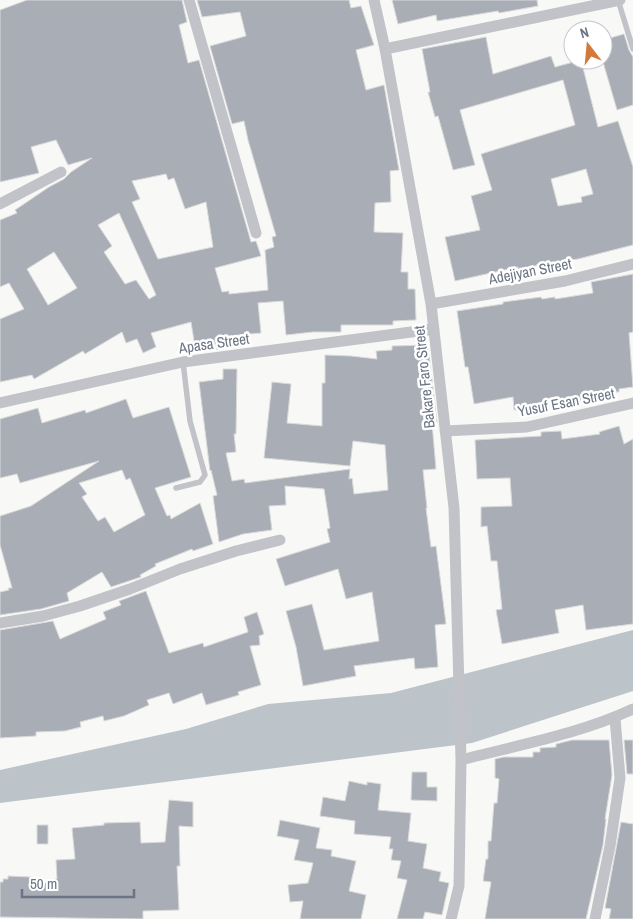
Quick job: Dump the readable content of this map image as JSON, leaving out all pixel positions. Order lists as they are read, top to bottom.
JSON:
{
  "streets": {
    "street": [
      "Adejiyan Street",
      "Apasa Street",
      "Bakare Faro Street",
      "Yusuf Esan Street"
    ]
  },
  "crossings": [
    ["Adejiyan Street", "Bakare Faro Street"],
    ["Apasa Street", "Bakare Faro Street"],
    ["Bakare Faro Street", "Yusuf Esan Street"]
  ],
  "scale_bar": "50 m",
  "north": "top"
}
